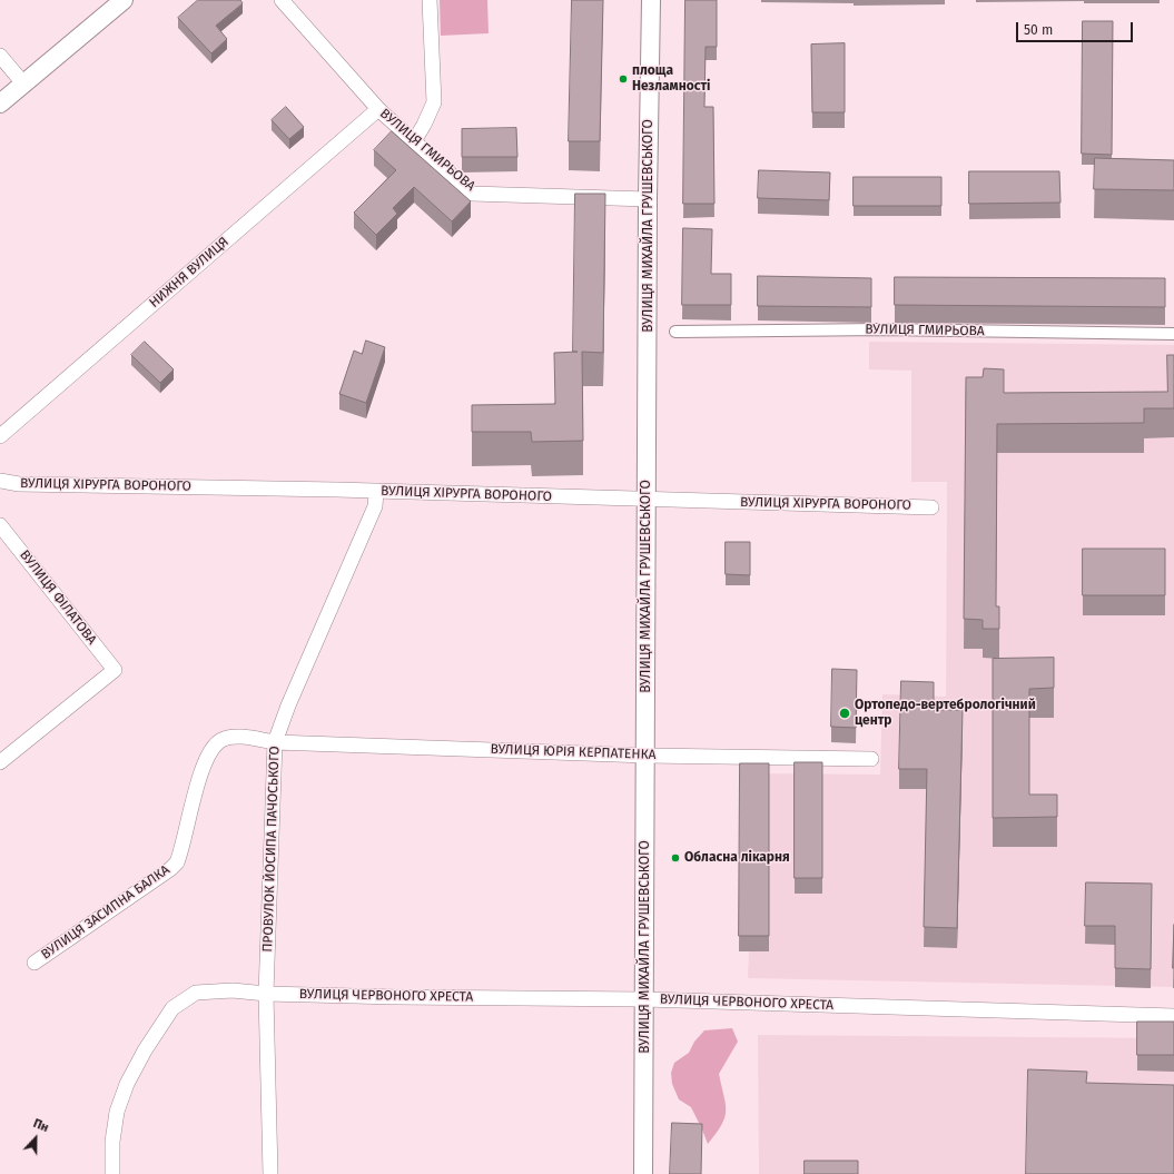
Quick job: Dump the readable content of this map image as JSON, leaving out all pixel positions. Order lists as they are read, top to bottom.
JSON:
{
  "streets": {
    "street": [
      "ВУЛИЦЯ ГМИРЬОВА",
      "ВУЛИЦЯ МИХАЙЛА ГРУШЕВСЬКОГО",
      "НИЖНЯ ВУЛИЦЯ",
      "ВУЛИЦЯ ХІРУРГА ВОРОНОГО",
      "ВУЛИЦЯ ФІЛАТОВА",
      "ВУЛИЦЯ ЮРІЯ КЕРПАТЕНКА",
      "ПРОВУЛОК ЙОСИПА ПАЧОСЬКОГО",
      "ВУЛИЦЯ ЗАСИПНА БАЛКА",
      "ВУЛИЦЯ ЧЕРВОНОГО ХРЕСТА"
    ]
  },
  "crossings": [
    ["ВУЛИЦЯ ГМИРЬОВА", "ВУЛИЦЯ МИХАЙЛА ГРУШЕВСЬКОГО"],
    ["ВУЛИЦЯ ГМИРЬОВА", "НИЖНЯ ВУЛИЦЯ"],
    ["ВУЛИЦЯ МИХАЙЛА ГРУШЕВСЬКОГО", "ВУЛИЦЯ ХІРУРГА ВОРОНОГО"],
    ["ВУЛИЦЯ МИХАЙЛА ГРУШЕВСЬКОГО", "ВУЛИЦЯ ЮРІЯ КЕРПАТЕНКА"],
    ["ВУЛИЦЯ МИХАЙЛА ГРУШЕВСЬКОГО", "ВУЛИЦЯ ЧЕРВОНОГО ХРЕСТА"],
    ["ВУЛИЦЯ ХІРУРГА ВОРОНОГО", "ПРОВУЛОК ЙОСИПА ПАЧОСЬКОГО"],
    ["ВУЛИЦЯ ЮРІЯ КЕРПАТЕНКА", "ПРОВУЛОК ЙОСИПА ПАЧОСЬКОГО"],
    ["ВУЛИЦЯ ЮРІЯ КЕРПАТЕНКА", "ВУЛИЦЯ ЗАСИПНА БАЛКА"],
    ["ПРОВУЛОК ЙОСИПА ПАЧОСЬКОГО", "ВУЛИЦЯ ЗАСИПНА БАЛКА"],
    ["ПРОВУЛОК ЙОСИПА ПАЧОСЬКОГО", "ВУЛИЦЯ ЧЕРВОНОГО ХРЕСТА"]
  ],
  "places": ["площа Незламності", "Ортопедо-вертебрологічний центр", "Обласна лікарня"],
  "scale_bar": "50 m",
  "north": "top"
}
